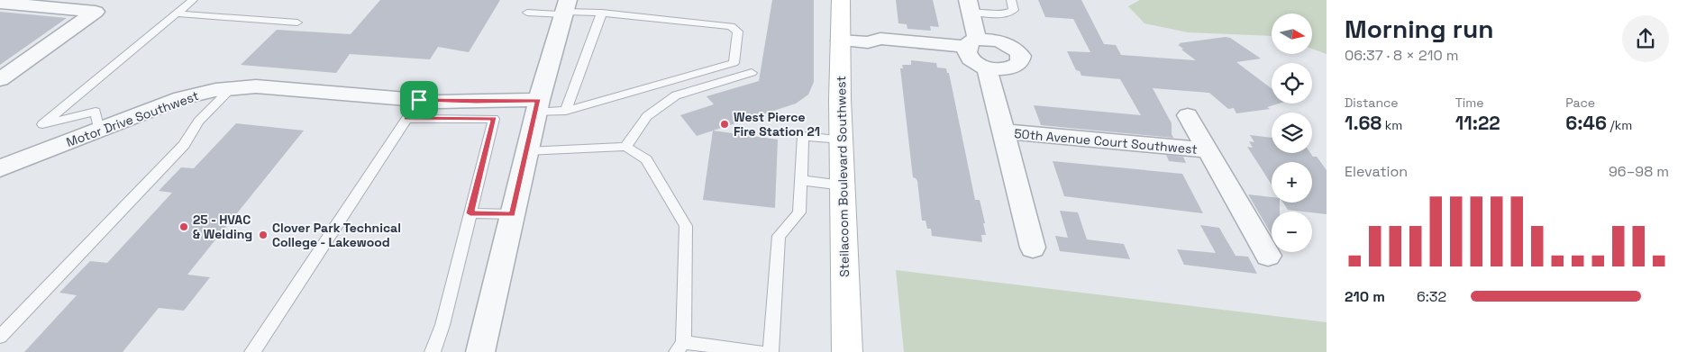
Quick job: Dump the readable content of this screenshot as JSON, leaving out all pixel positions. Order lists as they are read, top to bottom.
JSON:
{
  "streets": {
    "main road": ["Steilacoom Boulevard Southwest"],
    "street": ["Motor Drive Southwest", "50th Avenue Court Southwest"]
  },
  "places": ["West Pierce Fire Station 21", "25 - HVAC & Welding", "Clover Park Technical College - Lakewood"],
  "north": "right",
  "page": {
    "heading": ["Morning run", "06:37 · 8 × 210 m"],
    "map_buttons": ["+", "−"],
    "stats": [
      ["Distance", "1.68 km"],
      ["Time", "11:22"],
      ["Pace", "6:46 /km"]
    ],
    "chart": ["Elevation", "96–98 m"],
    "list": [
      {
        "name": "210 m",
        "note": "6:32"
      }
    ]
  }
}
